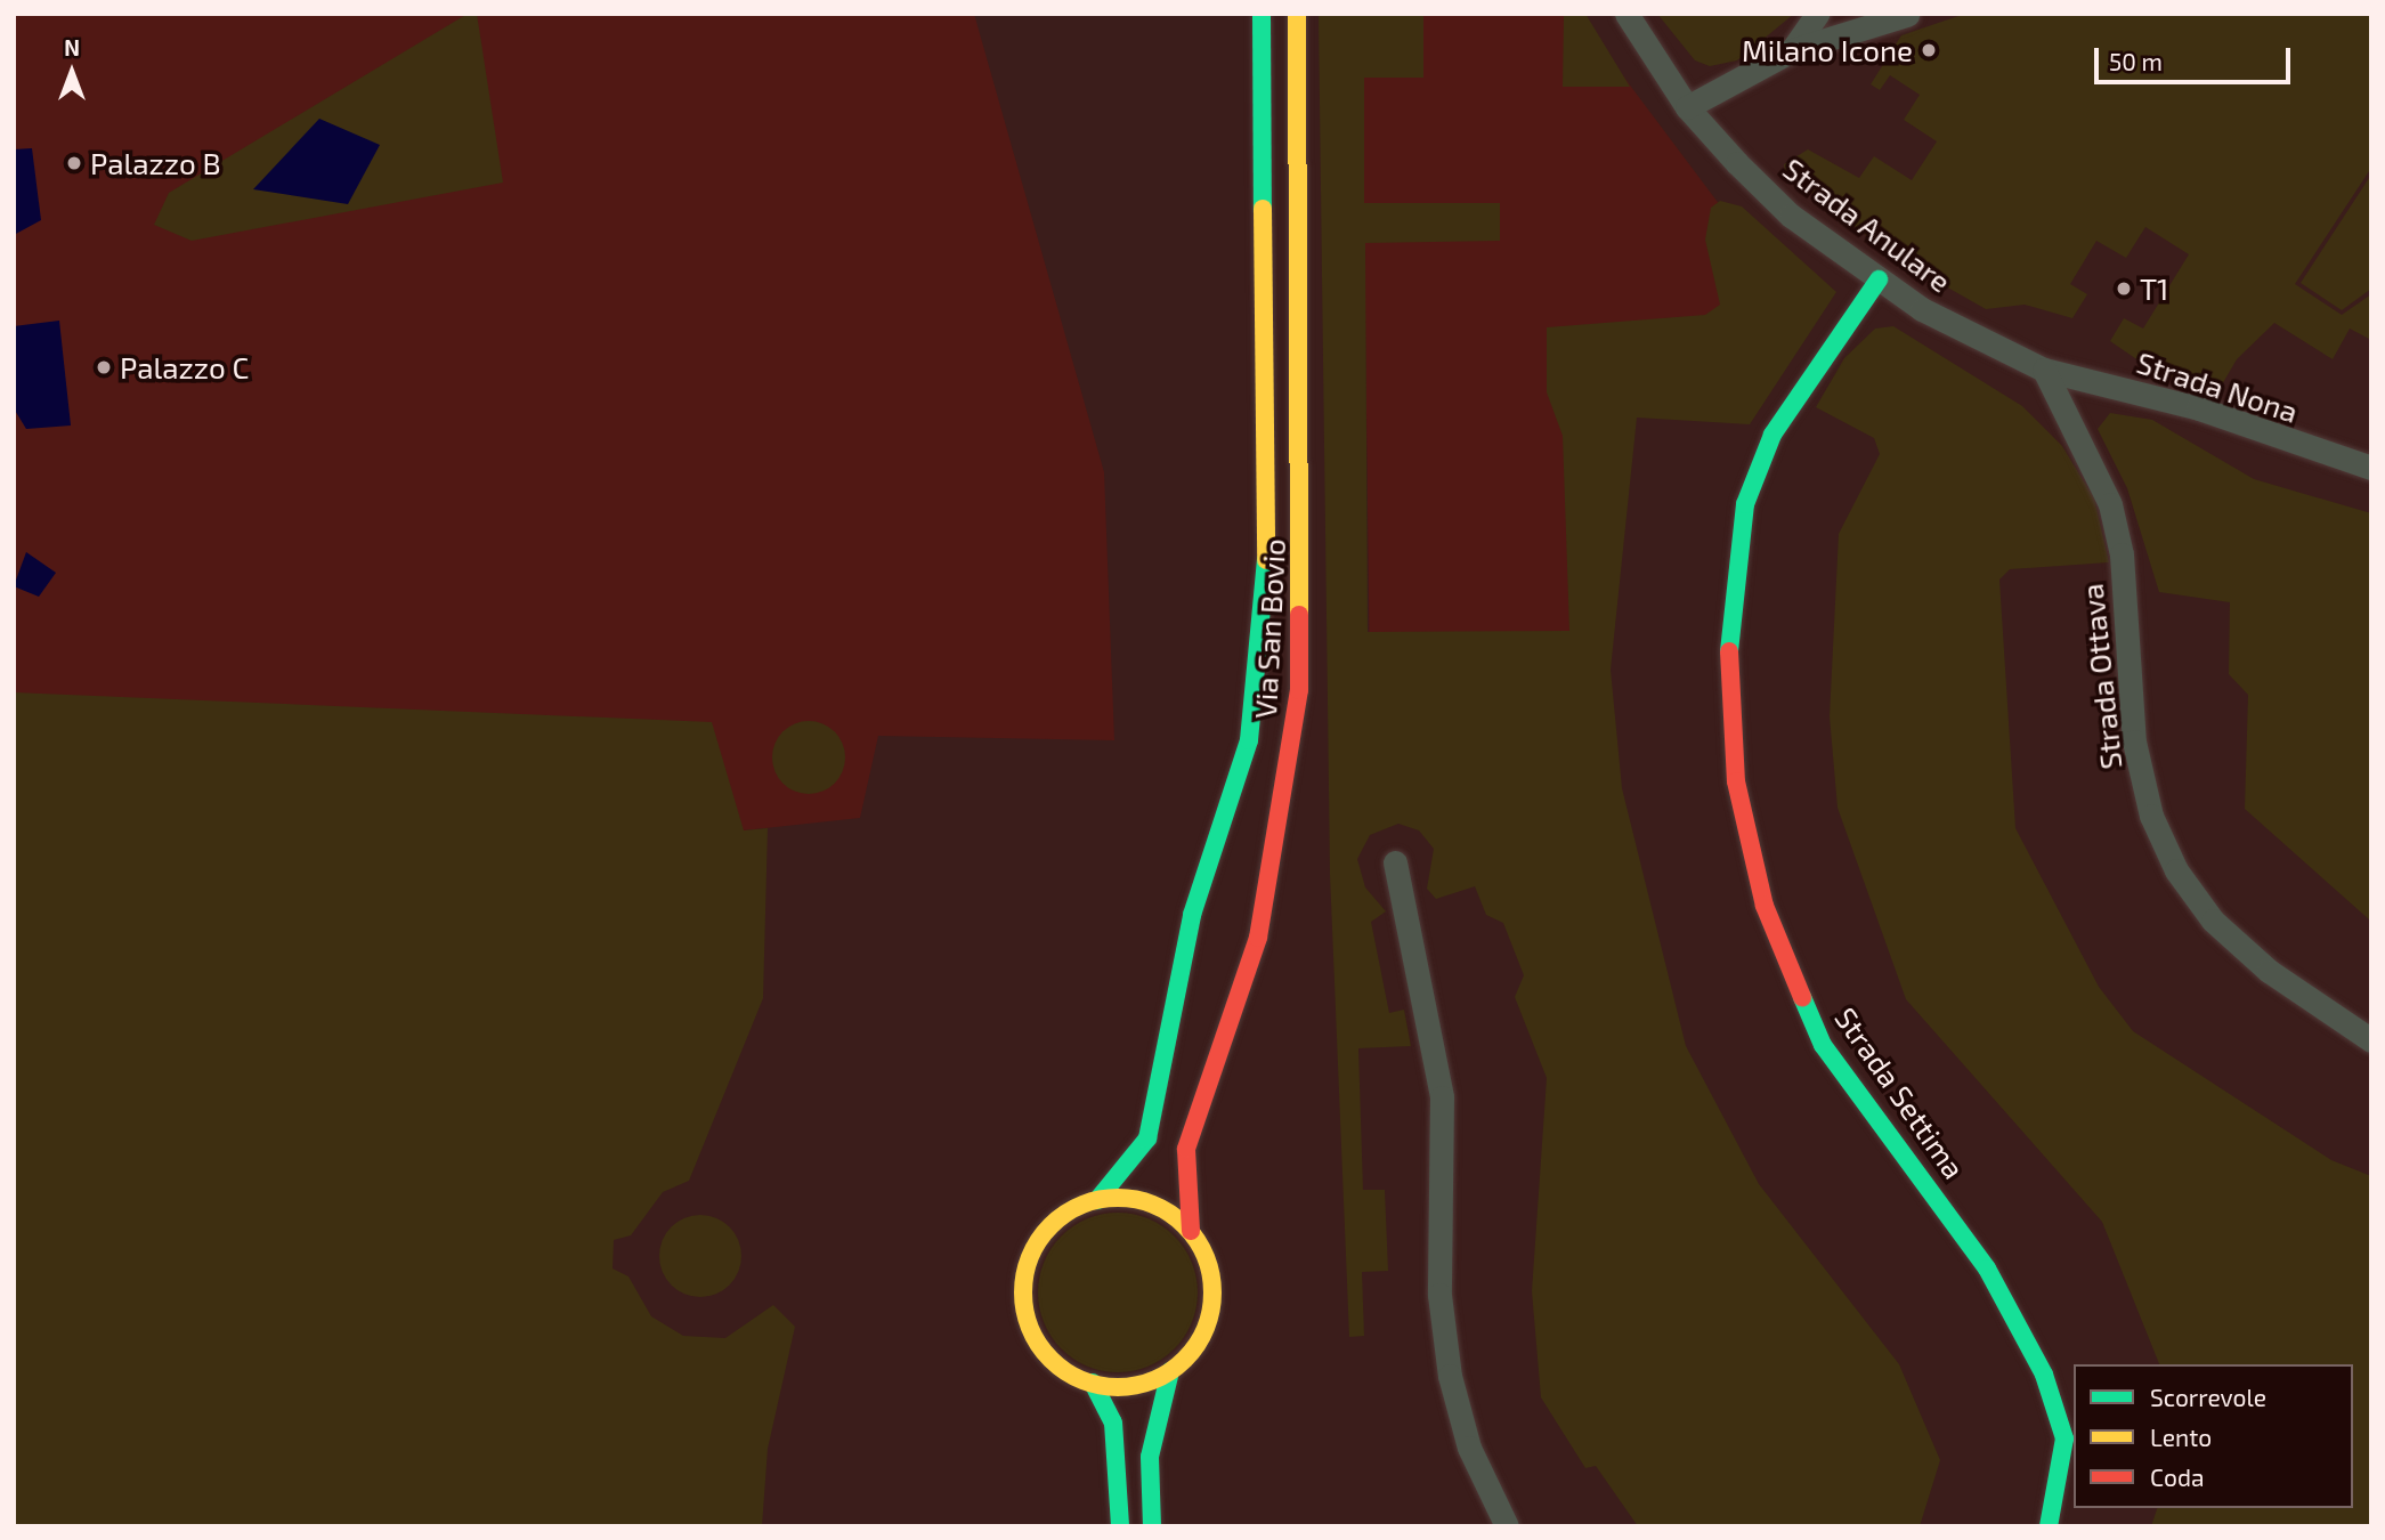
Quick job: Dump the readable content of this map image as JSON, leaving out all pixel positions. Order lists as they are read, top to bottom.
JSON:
{
  "streets": {
    "main road": ["Via San Bovio", "Strada Settima"],
    "street": ["Strada Anulare", "Strada Nona", "Strada Ottava"]
  },
  "crossings": [
    ["Strada Anulare", "Strada Nona"],
    ["Strada Anulare", "Strada Ottava"],
    ["Strada Anulare", "Strada Settima"],
    ["Strada Nona", "Strada Ottava"]
  ],
  "places": [
    "Milano Icone",
    "Palazzo B",
    "T1",
    "Palazzo C"
  ],
  "legend": ["Scorrevole", "Lento", "Coda"],
  "scale_bar": "50 m",
  "north": "top"
}
